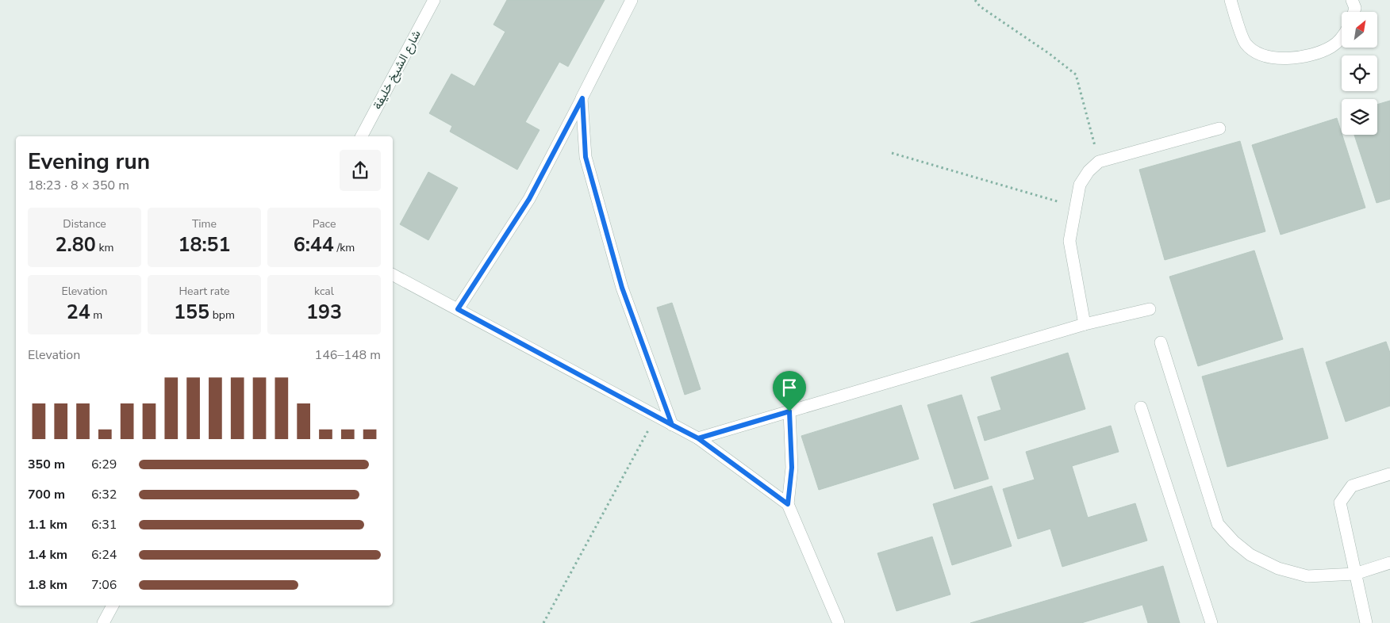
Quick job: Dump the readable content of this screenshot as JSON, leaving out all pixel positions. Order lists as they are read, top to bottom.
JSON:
{
  "streets": {
    "street": ["شارع الشيخ خليفة"]
  },
  "north": "top right",
  "page": {
    "heading": ["Evening run", "18:23 · 8 × 350 m"],
    "stats": [
      ["Distance", "2.80 km"],
      ["Time", "18:51"],
      ["Pace", "6:44 /km"],
      ["Elevation", "24 m"],
      ["Heart rate", "155 bpm"],
      ["kcal", "193"]
    ],
    "chart": ["Elevation", "146–148 m"],
    "list": [
      {
        "name": "350 m",
        "note": "6:29"
      },
      {
        "name": "700 m",
        "note": "6:32"
      },
      {
        "name": "1.1 km",
        "note": "6:31"
      },
      {
        "name": "1.4 km",
        "note": "6:24"
      },
      {
        "name": "1.8 km",
        "note": "7:06"
      }
    ]
  }
}
